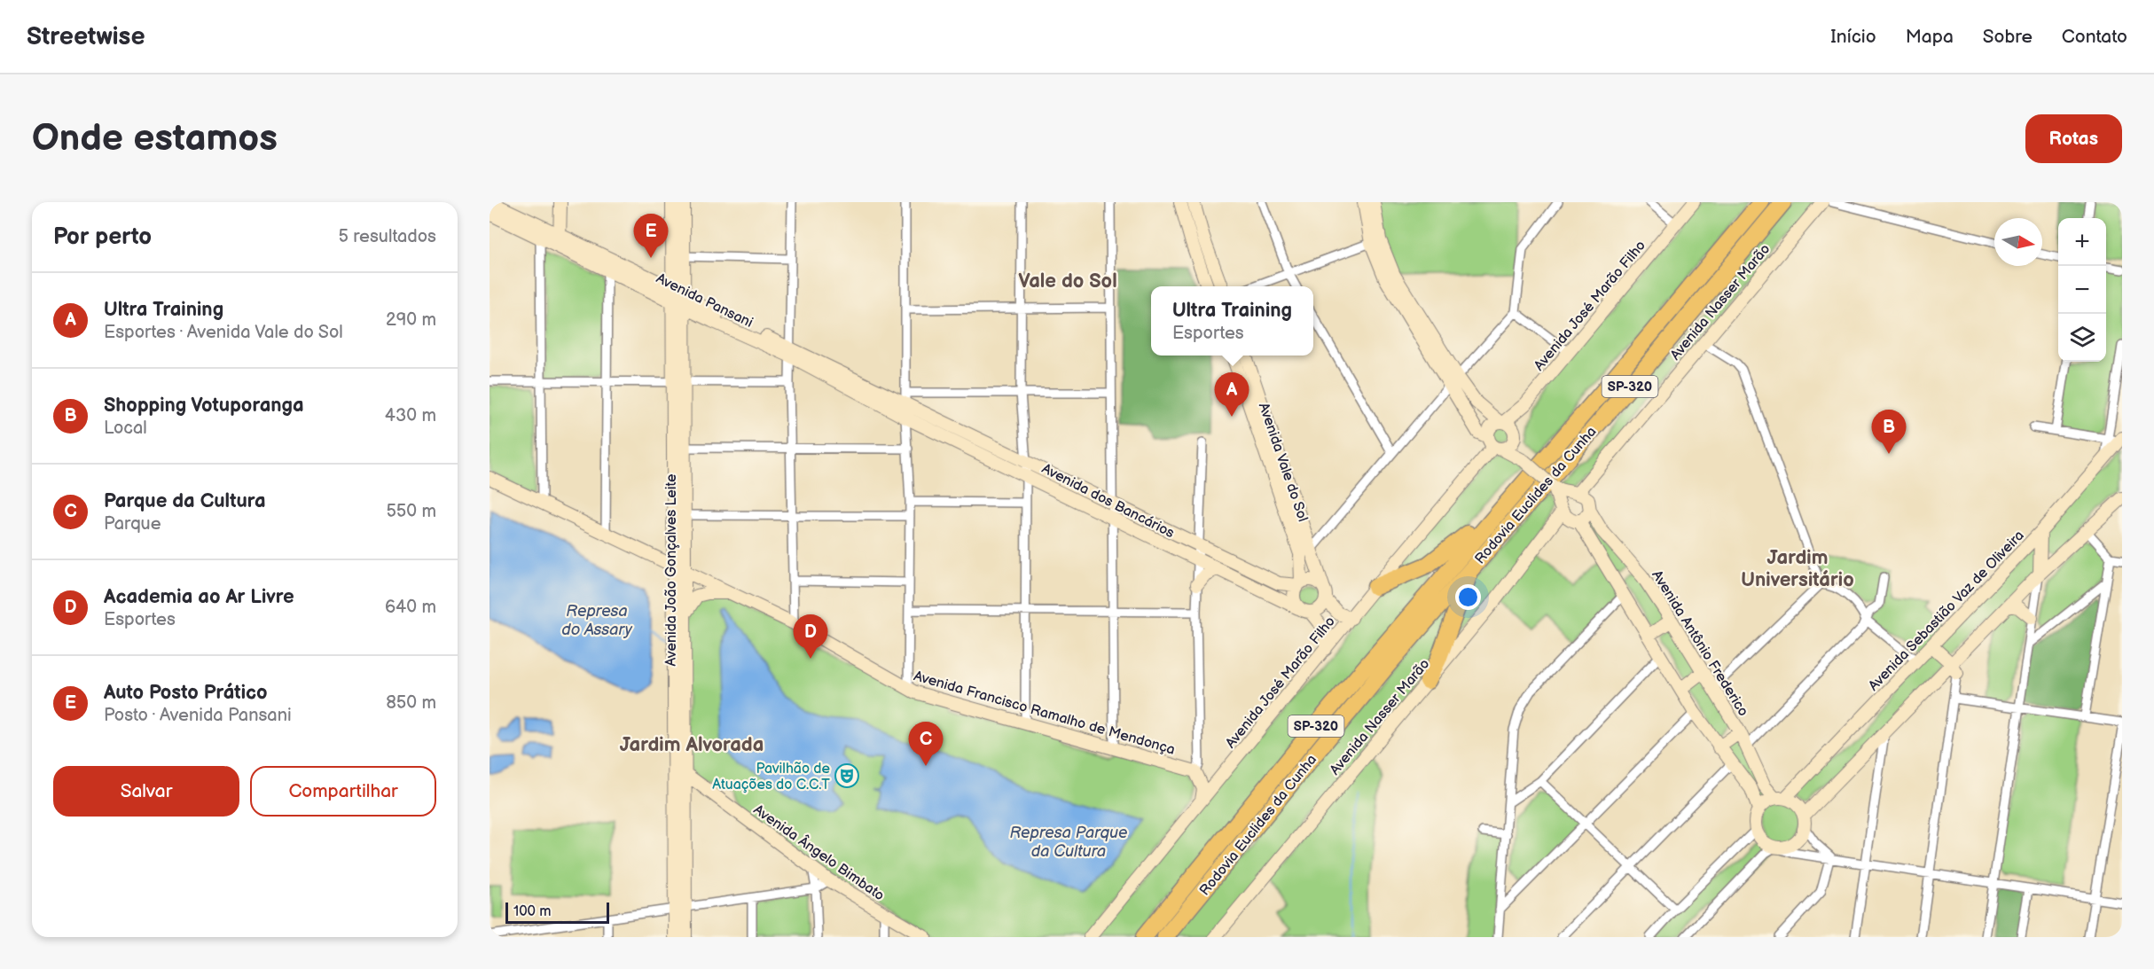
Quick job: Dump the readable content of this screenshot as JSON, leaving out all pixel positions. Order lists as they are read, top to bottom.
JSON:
{
  "streets": {
    "highway": ["SP-320", "Rodovia Euclides da Cunha"],
    "main road": [
      "Avenida Pansani",
      "Avenida Nasser Marão",
      "Avenida José Marão Filho",
      "Avenida Vale do Sol",
      "Avenida dos Bancários",
      "Avenida João Gonçalves Leite",
      "Avenida Sebastião Vaz de Oliveira",
      "Avenida Antônio Frederico",
      "Avenida Francisco Ramalho de Mendonça",
      "Avenida Ângelo Bimbato"
    ]
  },
  "crossings": [
    ["Avenida Pansani", "Avenida dos Bancários"],
    ["Avenida Pansani", "Avenida João Gonçalves Leite"],
    ["Avenida Nasser Marão", "Avenida Antônio Frederico"],
    ["Avenida Vale do Sol", "Avenida dos Bancários"],
    ["Avenida João Gonçalves Leite", "Avenida Francisco Ramalho de Mendonça"],
    ["Avenida João Gonçalves Leite", "Avenida Ângelo Bimbato"],
    ["Avenida Sebastião Vaz de Oliveira", "Avenida Antônio Frederico"]
  ],
  "districts": ["Vale do Sol", "Jardim Universitário", "Jardim Alvorada"],
  "water": ["Represa do Assary", "Represa Parque da Cultura"],
  "places": {
    "theatre": ["Pavilhão de Atuações do C.C.T"]
  },
  "scale_bar": "100 m",
  "north": "right",
  "page": {
    "header": "Streetwise",
    "nav": [
      "Início",
      "Mapa",
      "Sobre",
      "Contato"
    ],
    "buttons": [
      "Rotas",
      ["Salvar", "Compartilhar"]
    ],
    "title": "Onde estamos",
    "heading": ["Por perto", "5 resultados"],
    "pins": [
      "E",
      "A",
      "B",
      "D",
      "C"
    ],
    "map_buttons": ["+", "−"],
    "list": [
      {
        "mark": "A",
        "name": "Ultra Training",
        "note": "Esportes · Avenida Vale do Sol",
        "value": "290 m"
      },
      {
        "mark": "B",
        "name": "Shopping Votuporanga",
        "note": "Local",
        "value": "430 m"
      },
      {
        "mark": "C",
        "name": "Parque da Cultura",
        "note": "Parque",
        "value": "550 m"
      },
      {
        "mark": "D",
        "name": "Academia ao Ar Livre",
        "note": "Esportes",
        "value": "640 m"
      },
      {
        "mark": "E",
        "name": "Auto Posto Prático",
        "note": "Posto · Avenida Pansani",
        "value": "850 m"
      }
    ],
    "popup": ["Ultra Training", "Esportes"],
    "scale": "100 m"
  }
}
